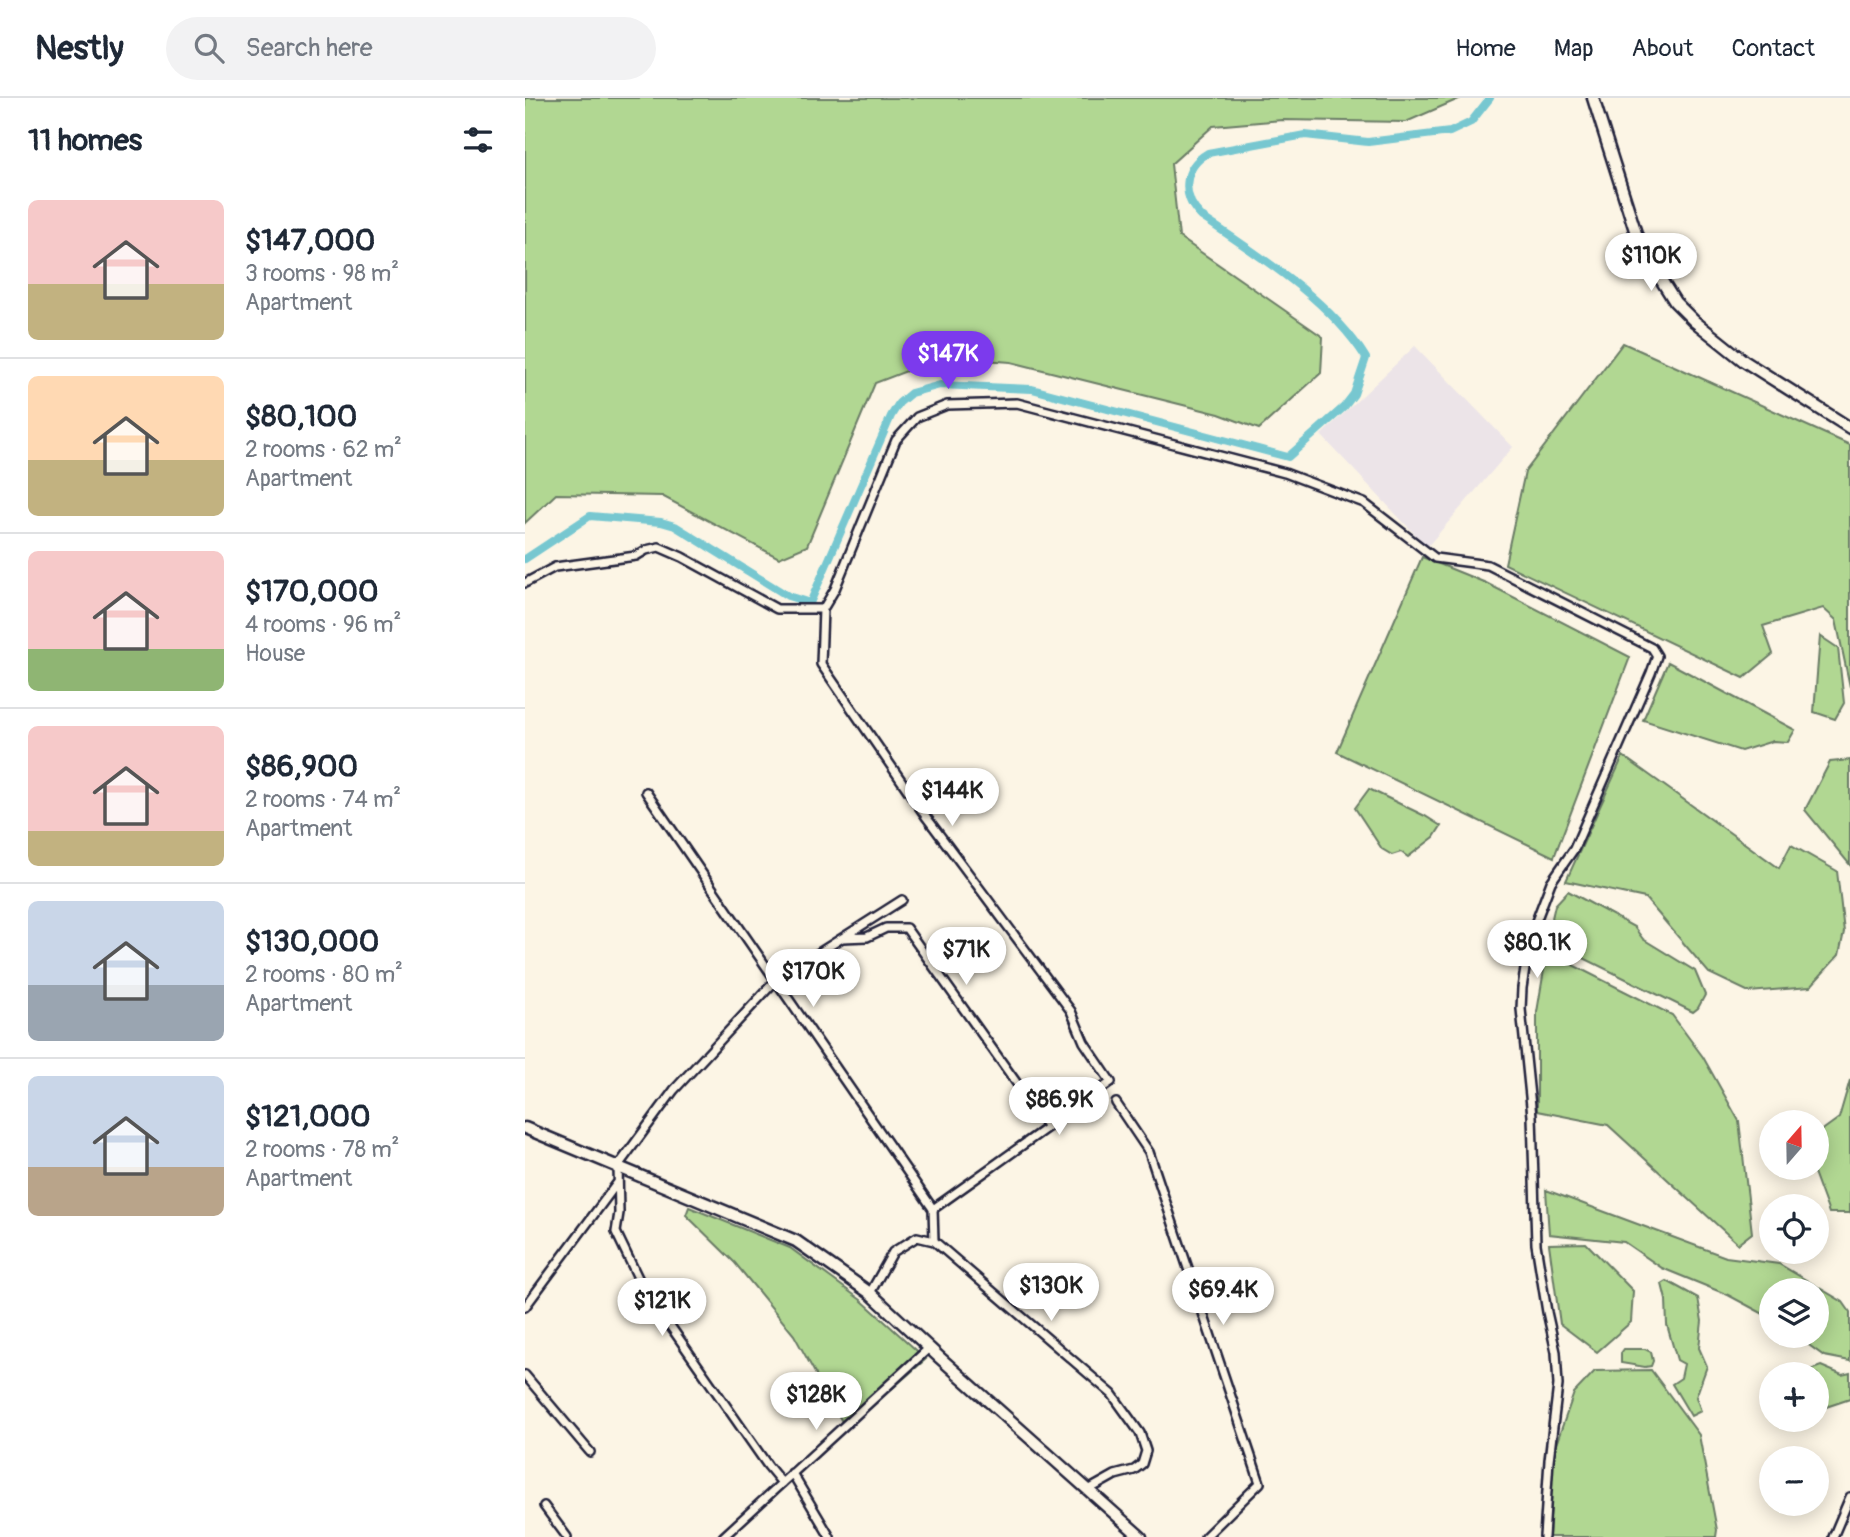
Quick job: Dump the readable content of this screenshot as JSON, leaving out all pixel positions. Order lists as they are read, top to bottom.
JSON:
{
  "north": "top",
  "page": {
    "header": "Nestly",
    "search": "Search here",
    "nav": [
      "Home",
      "Map",
      "About",
      "Contact"
    ],
    "heading": "11 homes",
    "list": [
      {
        "name": "$147,000",
        "note": "3 rooms · 98 m² · Apartment"
      },
      {
        "name": "$80,100",
        "note": "2 rooms · 62 m² · Apartment"
      },
      {
        "name": "$170,000",
        "note": "4 rooms · 96 m² · House"
      },
      {
        "name": "$86,900",
        "note": "2 rooms · 74 m² · Apartment"
      },
      {
        "name": "$130,000",
        "note": "2 rooms · 80 m² · Apartment"
      },
      {
        "name": "$121,000",
        "note": "2 rooms · 78 m² · Apartment"
      }
    ],
    "price": [
      "$110K",
      "$147K",
      "$144K",
      "$80.1K",
      "$71K",
      "$170K",
      "$86.9K",
      "$130K",
      "$69.4K",
      "$121K",
      "$128K"
    ],
    "map_buttons": ["+", "−"]
  }
}
